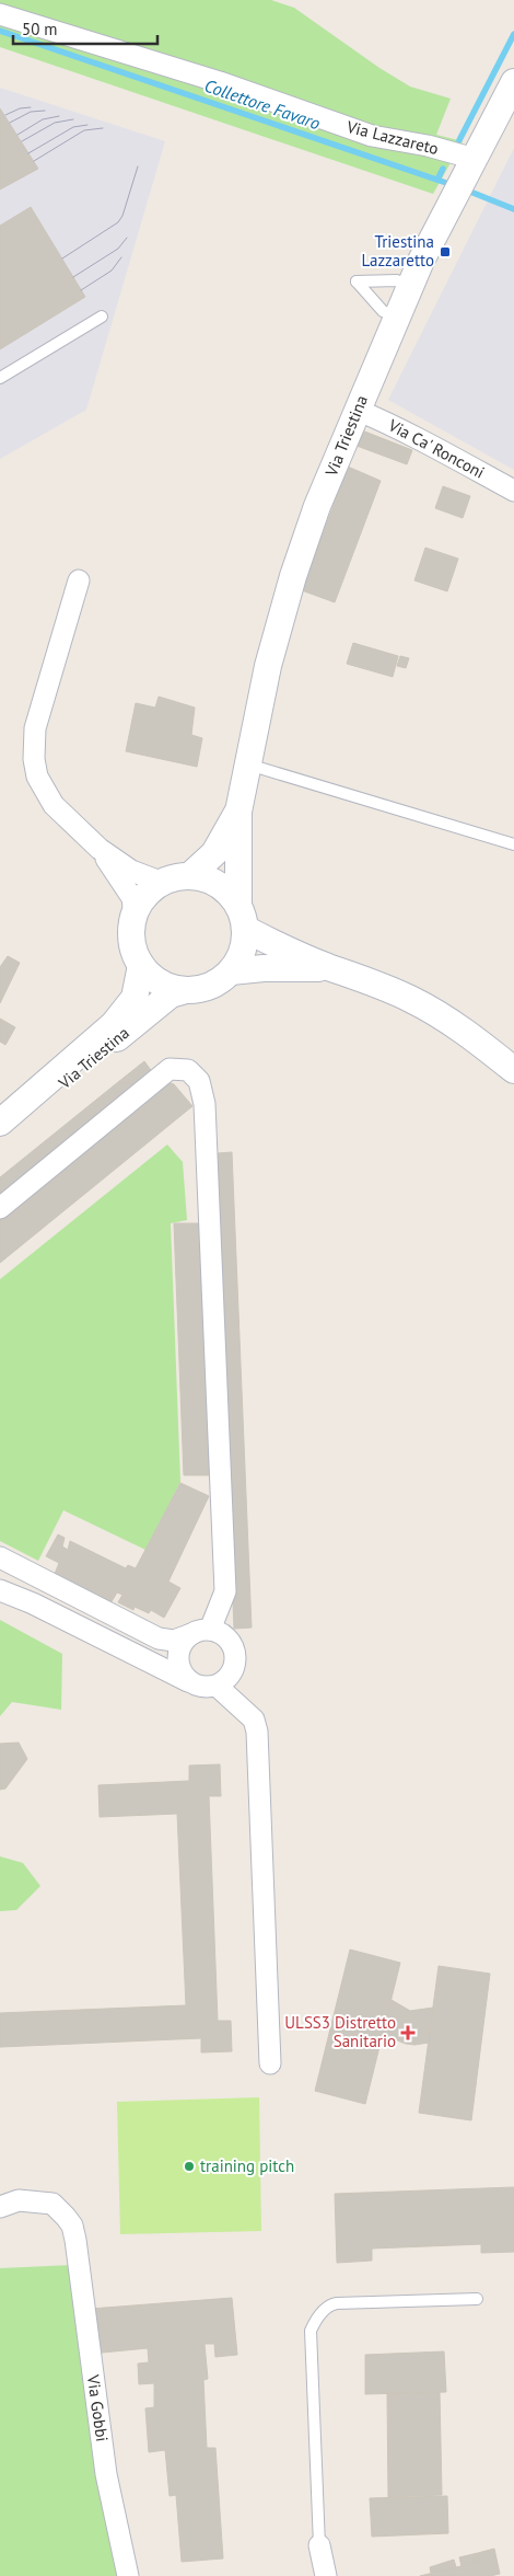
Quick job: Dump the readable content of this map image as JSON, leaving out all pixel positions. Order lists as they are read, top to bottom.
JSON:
{
  "streets": {
    "street": [
      "Via Lazzareto",
      "Via Triestina",
      "Via Ca' Ronconi",
      "Via Gobbi"
    ]
  },
  "crossings": [
    ["Via Lazzareto", "Via Triestina"],
    ["Via Triestina", "Via Ca' Ronconi"]
  ],
  "water": ["Collettore Favaro"],
  "places": {
    "transit": ["Triestina Lazzaretto"],
    "health": ["ULSS3 Distretto Sanitario"],
    "other": ["training pitch"]
  },
  "scale_bar": "50 m"
}
